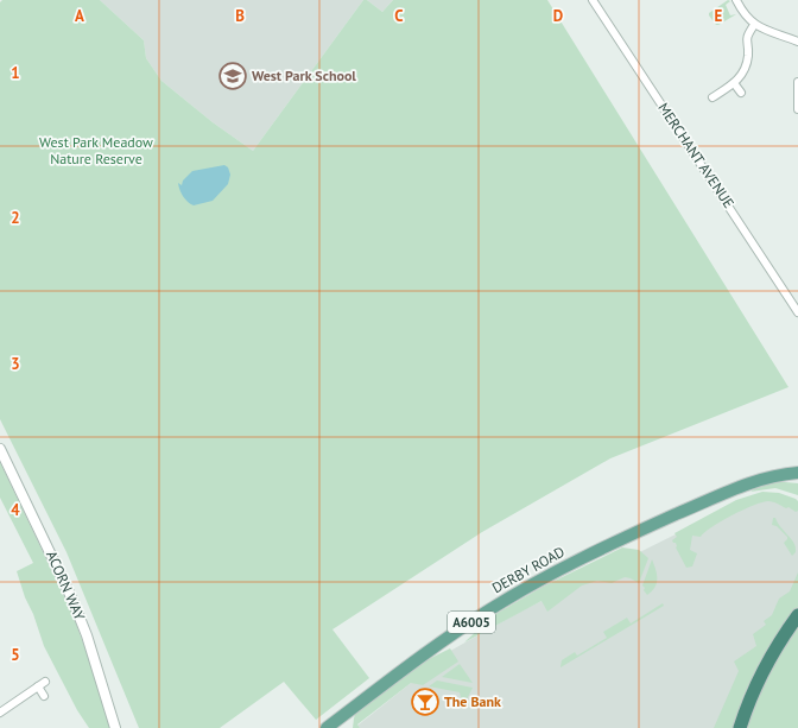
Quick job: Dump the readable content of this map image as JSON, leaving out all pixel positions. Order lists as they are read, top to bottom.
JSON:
{
  "streets": {
    "main road": ["DERBY ROAD", "A6005"],
    "street": ["MERCHANT AVENUE", "ACORN WAY"]
  },
  "parks": ["West Park Meadow Nature Reserve"],
  "places": {
    "school or university": ["West Park School"],
    "bar": ["The Bank"]
  },
  "grid": {
    "columns": [
      "A",
      "B",
      "C",
      "D",
      "E"
    ],
    "rows": [
      "1",
      "2",
      "3",
      "4",
      "5"
    ]
  }
}
